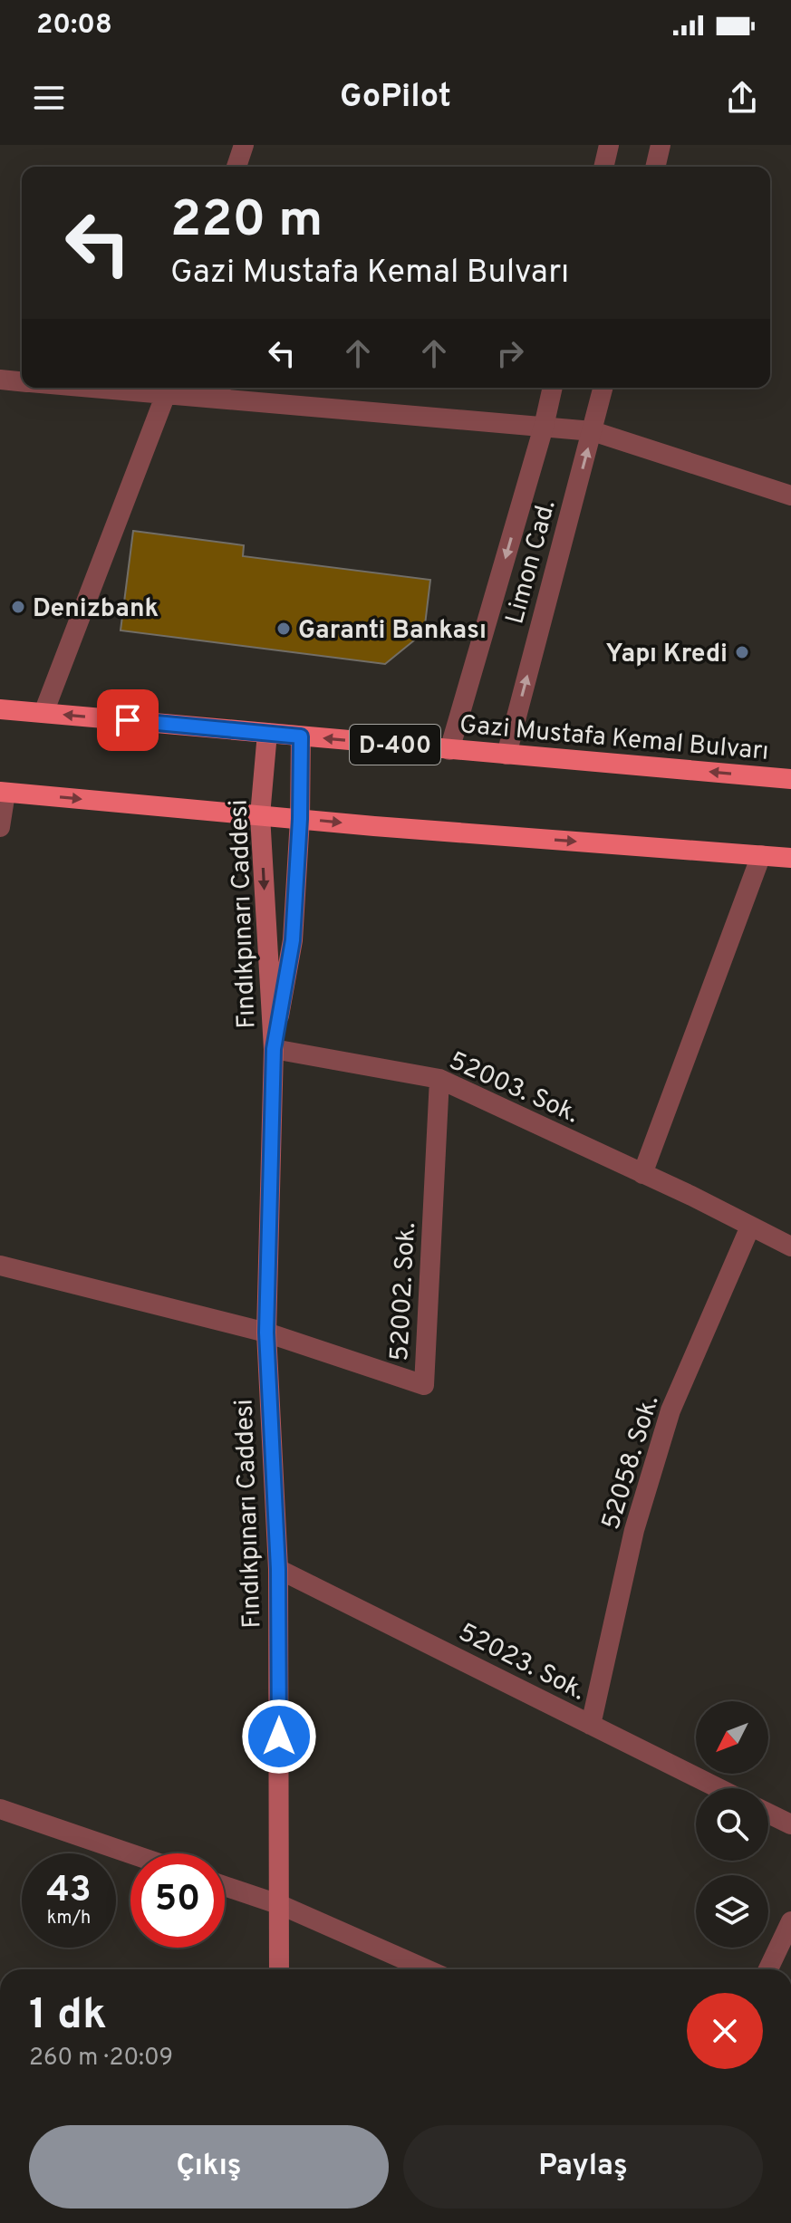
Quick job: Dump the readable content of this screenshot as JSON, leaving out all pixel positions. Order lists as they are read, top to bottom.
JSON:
{
  "streets": {
    "highway": ["Gazi Mustafa Kemal Bulvarı", "D-400"],
    "main road": ["Fındıkpınarı Caddesi"],
    "street": [
      "Limon Cad.",
      "52003. Sok.",
      "52002. Sok.",
      "52058. Sok.",
      "52023. Sok."
    ]
  },
  "crossings": [
    ["Limon Cad.", "Gazi Mustafa Kemal Bulvarı"],
    ["Gazi Mustafa Kemal Bulvarı", "Fındıkpınarı Caddesi"],
    ["Fındıkpınarı Caddesi", "52003. Sok."],
    ["Fındıkpınarı Caddesi", "52002. Sok."],
    ["Fındıkpınarı Caddesi", "52023. Sok."],
    ["52003. Sok.", "52002. Sok."],
    ["52003. Sok.", "52058. Sok."],
    ["52058. Sok.", "52023. Sok."]
  ],
  "places": ["Denizbank", "Garanti Bankası", "Yapı Kredi"],
  "north": "bottom left",
  "page": {
    "status": "20:08",
    "header": "GoPilot",
    "turn": ["220 m", "Gazi Mustafa Kemal Bulvarı"],
    "speed": "43 km/h",
    "limit": "50",
    "heading": ["1 dk", "260 m · 20:09"],
    "buttons": ["Çıkış", "Paylaş"]
  }
}
